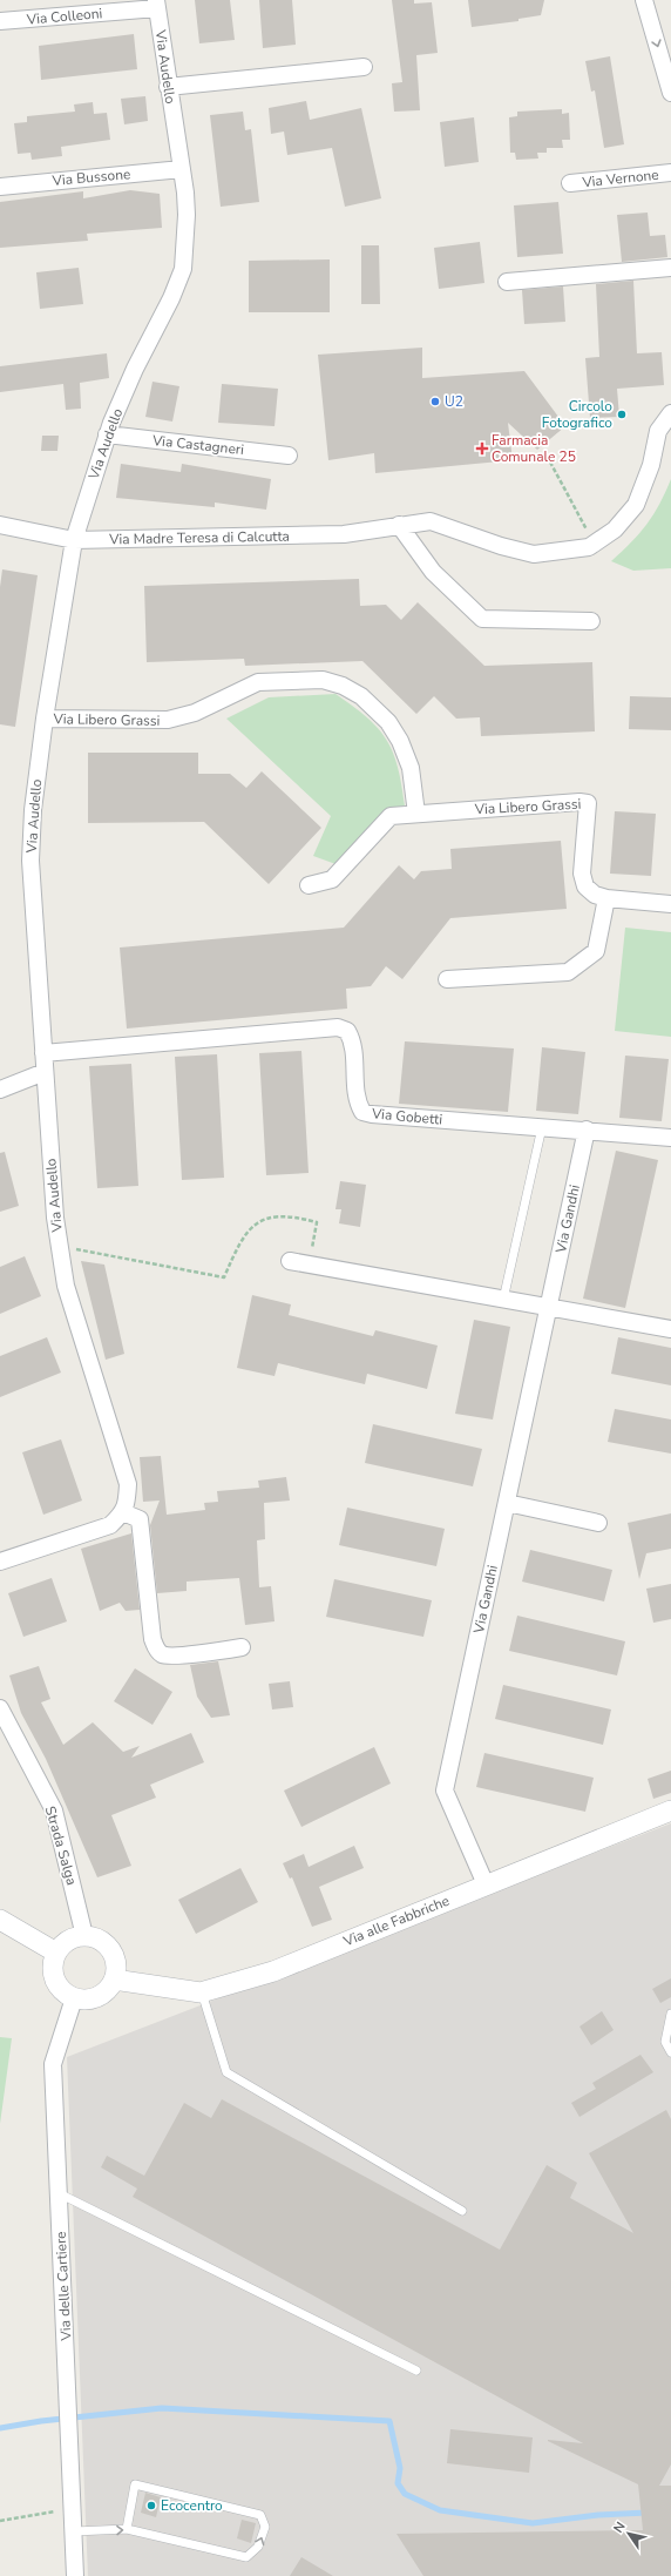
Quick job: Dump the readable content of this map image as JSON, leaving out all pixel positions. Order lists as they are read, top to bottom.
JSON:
{
  "streets": {
    "street": [
      "Via Colleoni",
      "Via Audello",
      "Via Bussone",
      "Via Vernone",
      "Via Castagneri",
      "Via Madre Teresa di Calcutta",
      "Via Libero Grassi",
      "Via Gobetti",
      "Via Gandhi",
      "Strada Salga",
      "Via alle Fabbriche",
      "Via delle Cartiere"
    ]
  },
  "crossings": [
    ["Via Colleoni", "Via Audello"],
    ["Via Audello", "Via Bussone"],
    ["Via Audello", "Via Castagneri"],
    ["Via Audello", "Via Madre Teresa di Calcutta"],
    ["Via Audello", "Via Libero Grassi"],
    ["Via Audello", "Via Gobetti"],
    ["Via Gobetti", "Via Gandhi"],
    ["Via Gandhi", "Via alle Fabbriche"],
    ["Strada Salga", "Via alle Fabbriche"],
    ["Strada Salga", "Via delle Cartiere"],
    ["Via alle Fabbriche", "Via delle Cartiere"]
  ],
  "places": {
    "other": ["U2", "Circolo Fotografico", "Ecocentro"],
    "health": ["Farmacia Comunale 25"]
  },
  "north": "top left"
}
